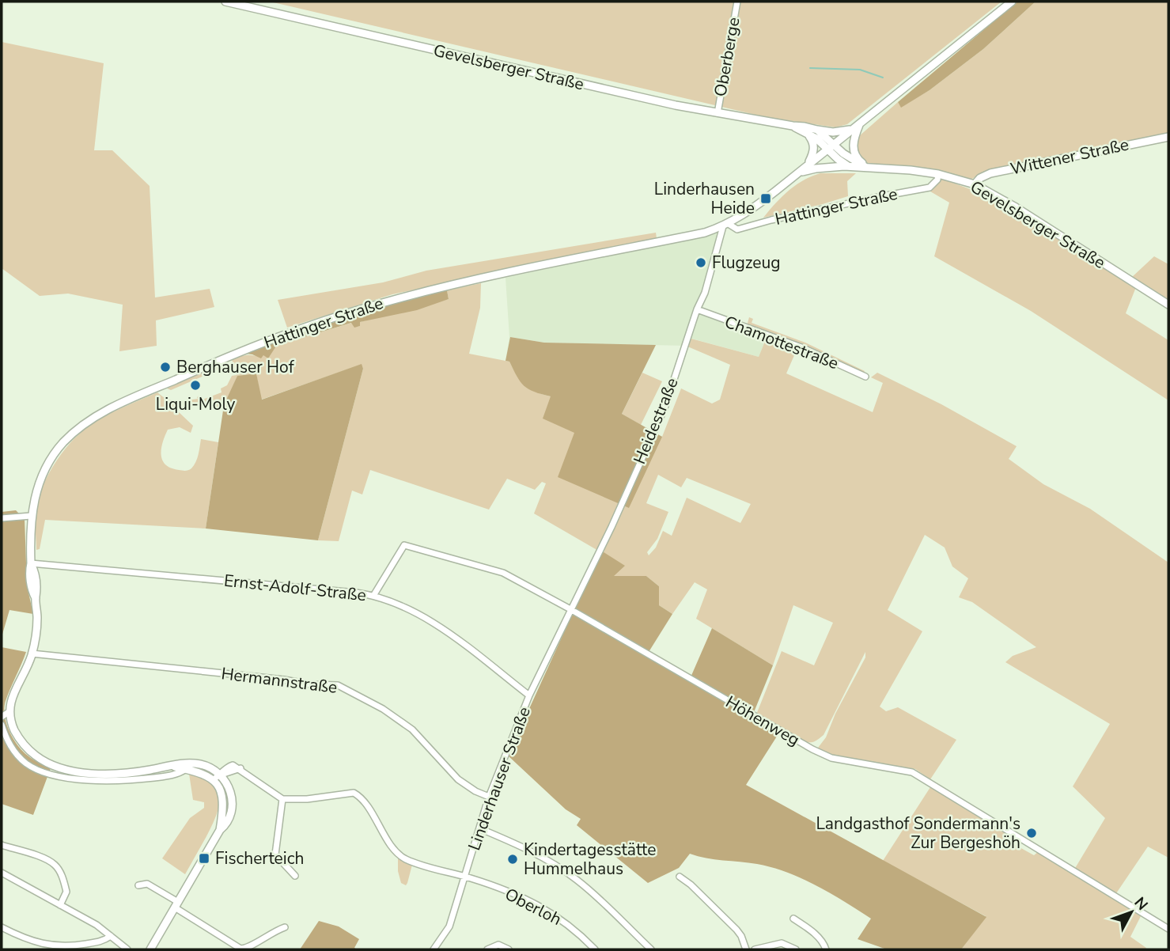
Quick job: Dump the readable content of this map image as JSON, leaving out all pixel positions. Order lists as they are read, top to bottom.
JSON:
{
  "streets": {
    "main road": ["Gevelsberger Straße", "Wittener Straße", "Hattinger Straße"],
    "street": [
      "Oberberge",
      "Chamottestraße",
      "Heidestraße",
      "Ernst-Adolf-Straße",
      "Hermannstraße",
      "Höhenweg",
      "Linderhauser Straße",
      "Oberloh"
    ]
  },
  "crossings": [
    ["Oberberge", "Gevelsberger Straße"],
    ["Gevelsberger Straße", "Wittener Straße"],
    ["Gevelsberger Straße", "Hattinger Straße"],
    ["Hattinger Straße", "Heidestraße"],
    ["Hattinger Straße", "Ernst-Adolf-Straße"],
    ["Hattinger Straße", "Hermannstraße"],
    ["Chamottestraße", "Heidestraße"],
    ["Heidestraße", "Höhenweg"],
    ["Heidestraße", "Linderhauser Straße"],
    ["Ernst-Adolf-Straße", "Höhenweg"],
    ["Ernst-Adolf-Straße", "Linderhauser Straße"],
    ["Hermannstraße", "Linderhauser Straße"],
    ["Höhenweg", "Linderhauser Straße"],
    ["Linderhauser Straße", "Oberloh"]
  ],
  "places": {
    "transit": ["Linderhausen Heide", "Fischerteich"],
    "other": [
      "Flugzeug",
      "Berghauser Hof",
      "Liqui-Moly",
      "Landgasthof Sondermann's Zur Bergeshöh",
      "Kindertagesstätte Hummelhaus"
    ]
  },
  "north": "top right"
}
